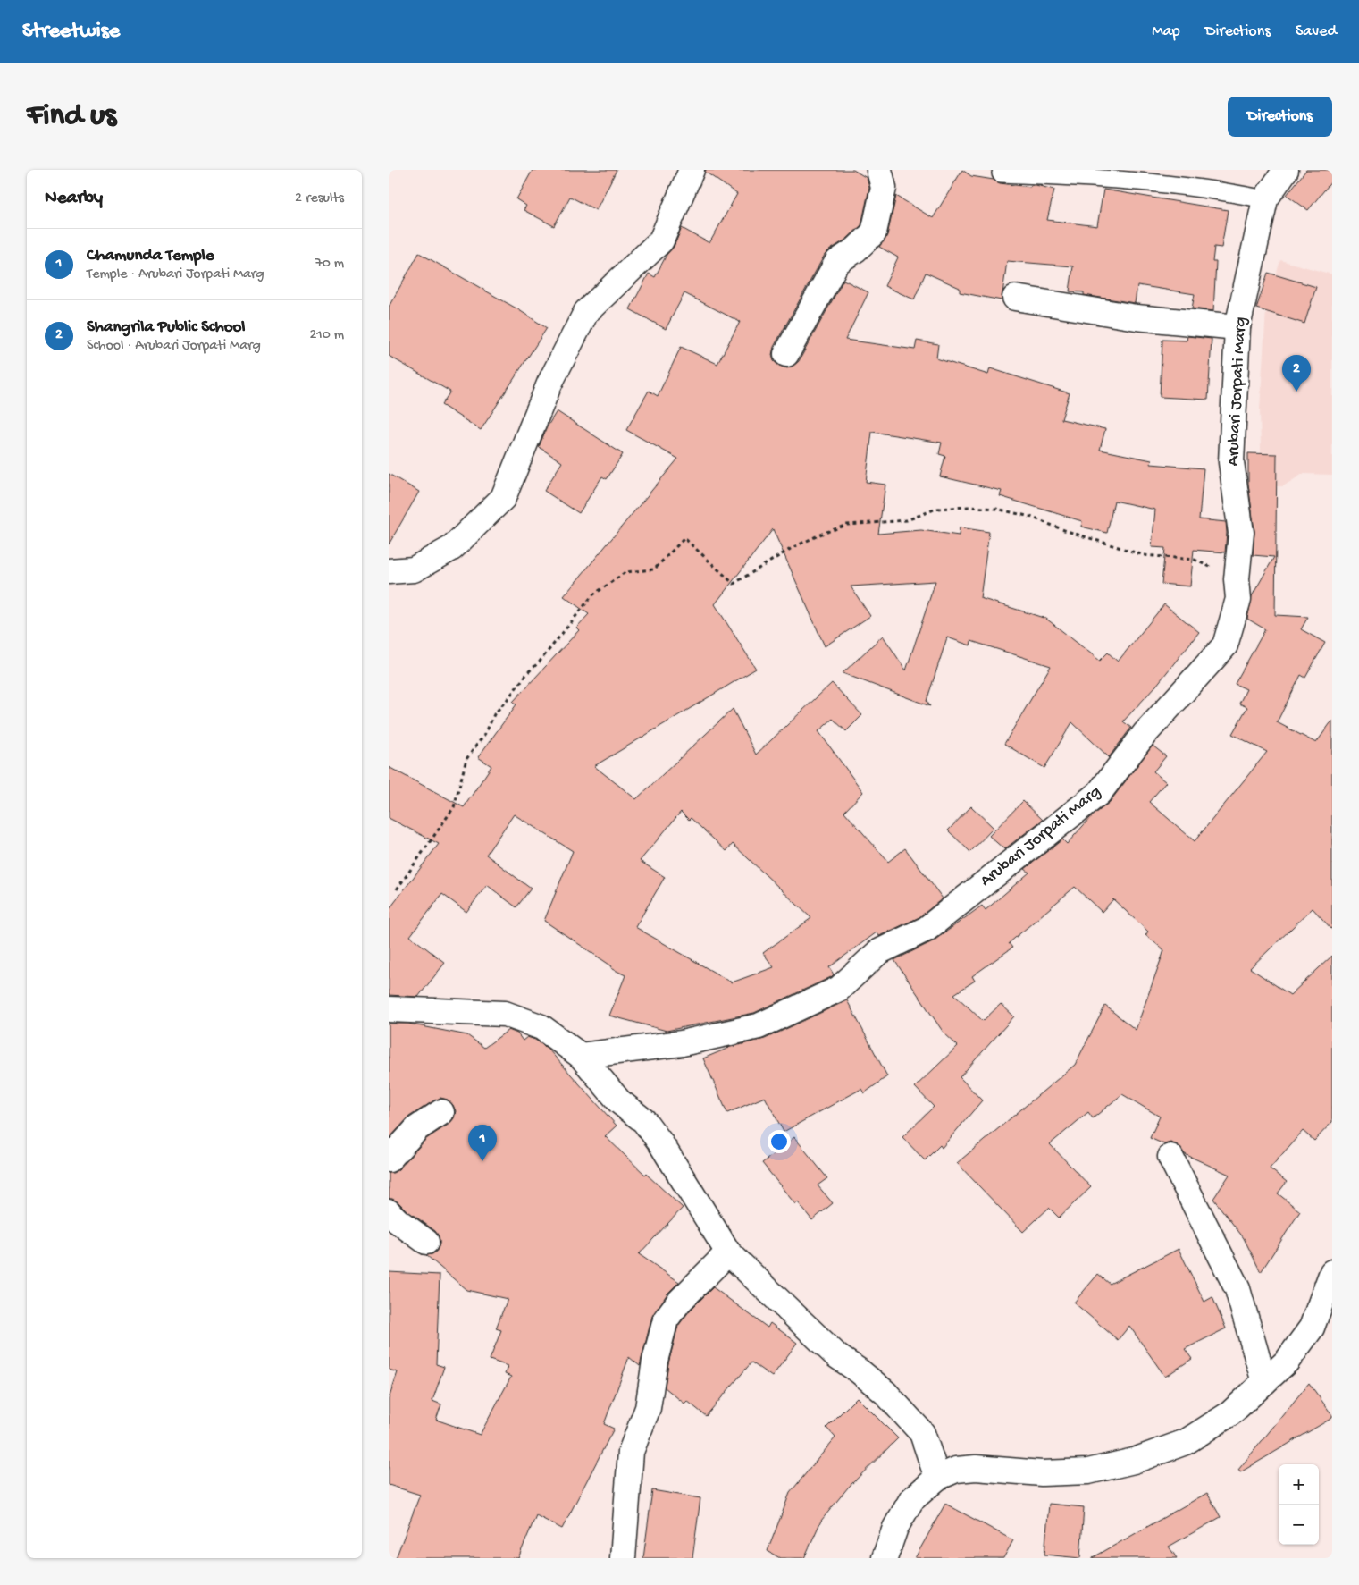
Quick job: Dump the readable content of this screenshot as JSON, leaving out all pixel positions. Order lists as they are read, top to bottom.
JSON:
{
  "streets": {
    "street": ["Arubari Jorpati Marg"]
  },
  "page": {
    "header": "Streetwise",
    "nav": ["Map", "Directions", "Saved"],
    "buttons": "Directions",
    "title": "Find us",
    "heading": ["Nearby", "2 results"],
    "list": [
      {
        "mark": "1",
        "name": "Chamunda Temple",
        "note": "Temple · Arubari Jorpati Marg",
        "value": "70 m"
      },
      {
        "mark": "2",
        "name": "Shangrila Public School",
        "note": "School · Arubari Jorpati Marg",
        "value": "210 m"
      }
    ],
    "pins": ["2", "1"],
    "map_buttons": ["+", "−"]
  }
}
